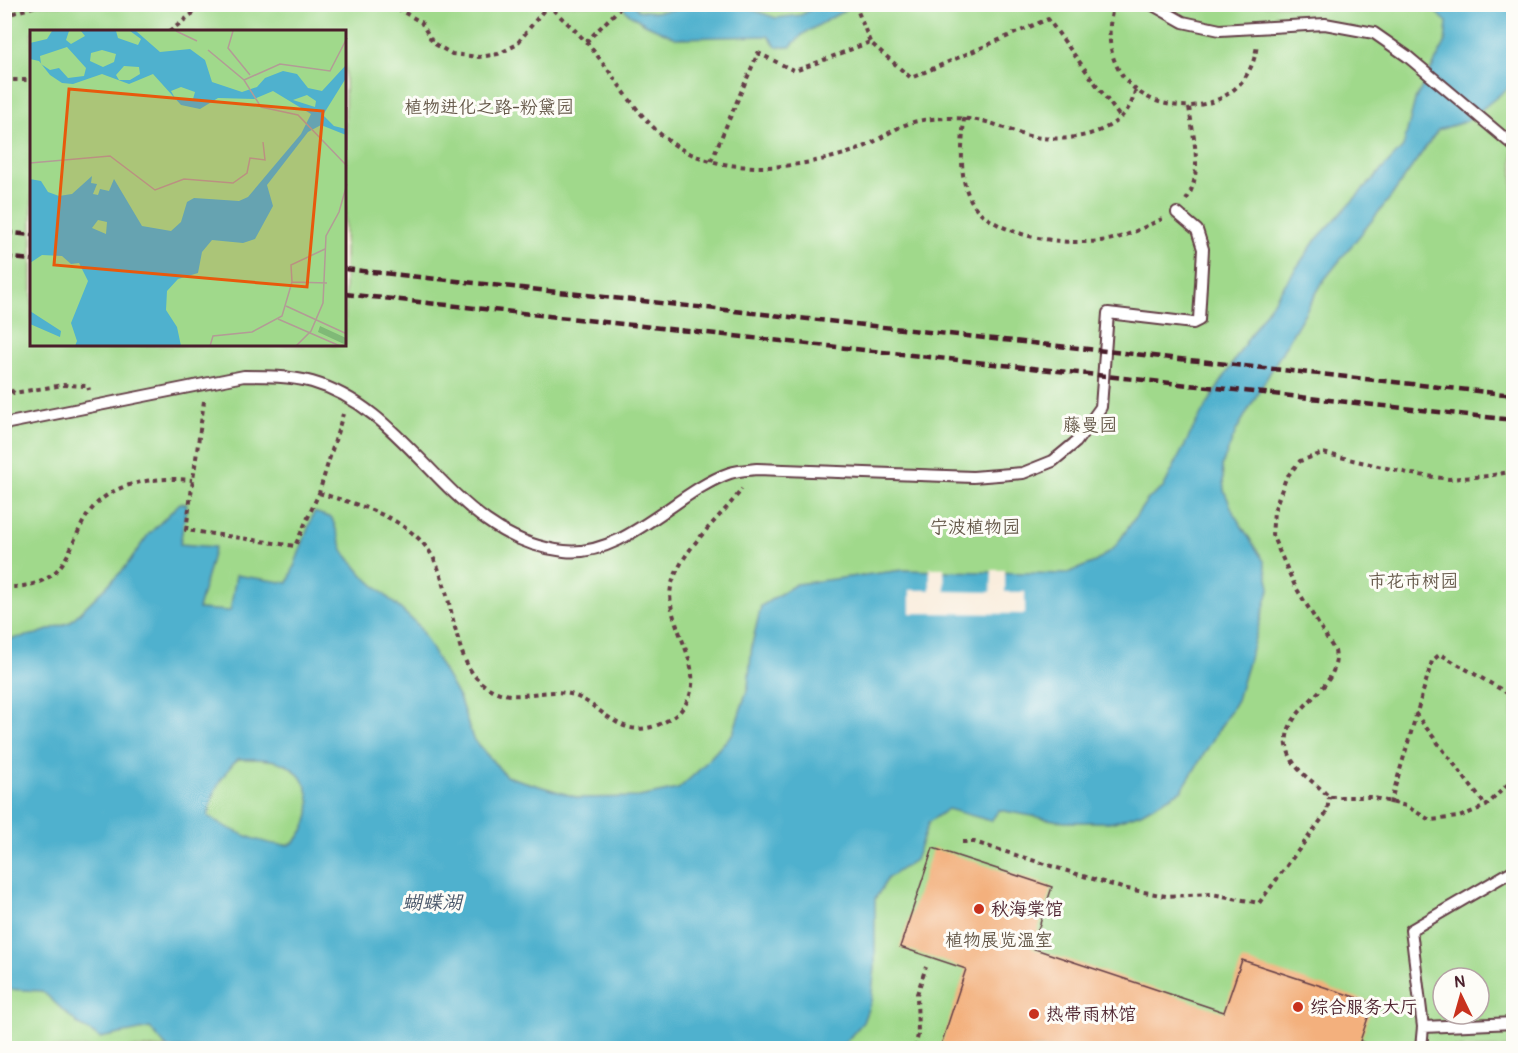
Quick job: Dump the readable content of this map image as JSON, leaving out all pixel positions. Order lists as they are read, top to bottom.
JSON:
{
  "water": ["蝴蝶湖"],
  "parks": [
    "植物进化之路-粉黛园",
    "藤曼园",
    "宁波植物园",
    "市花市树园",
    "植物展览温室"
  ],
  "places": ["秋海棠馆", "综合服务大厅", "热带雨林馆"],
  "north": "top"
}
